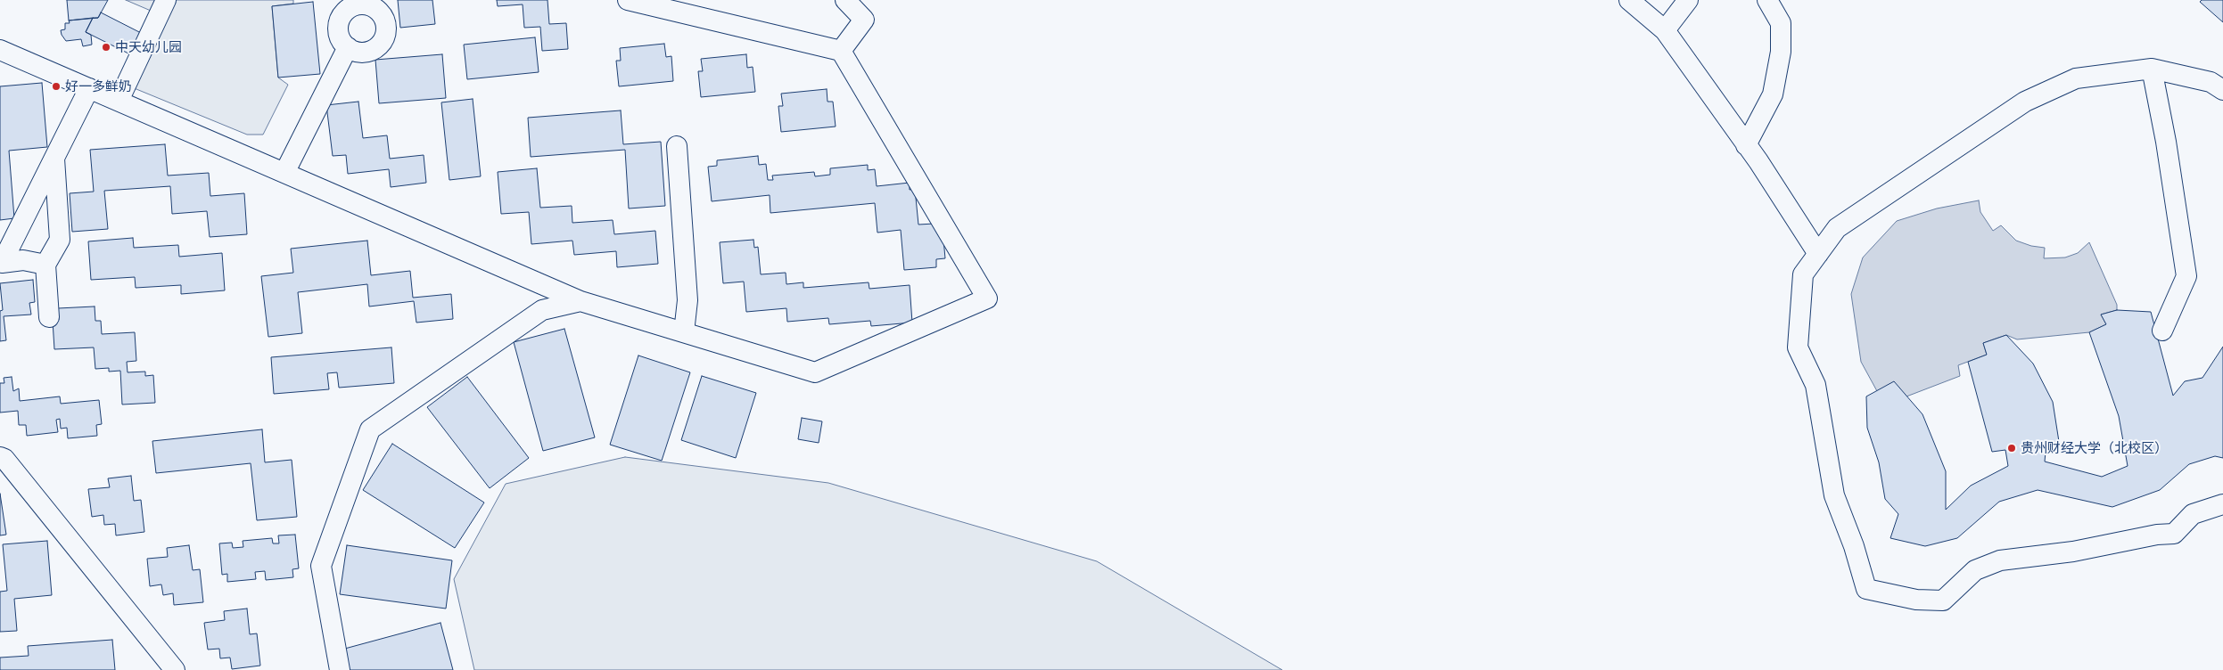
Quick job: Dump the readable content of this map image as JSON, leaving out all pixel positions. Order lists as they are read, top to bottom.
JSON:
{
  "places": ["中天幼儿园", "好一多鲜奶", "贵州财经大学（北校区）"]
}
